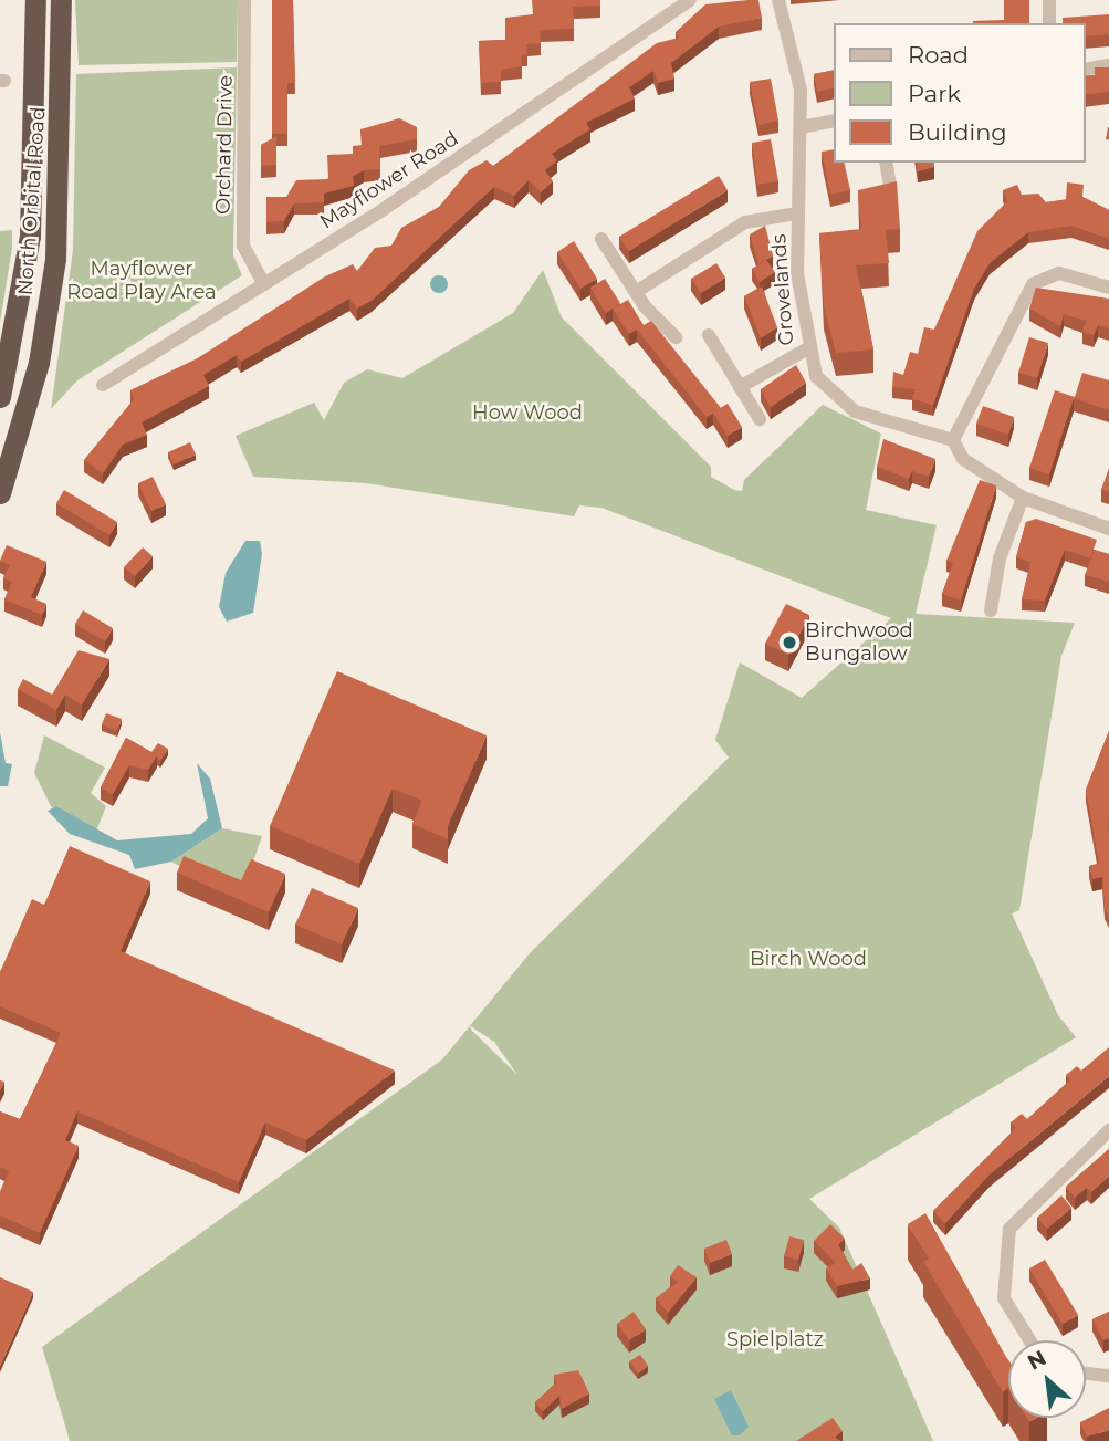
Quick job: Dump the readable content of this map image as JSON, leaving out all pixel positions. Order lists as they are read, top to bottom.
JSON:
{
  "streets": {
    "highway": ["North Orbital Road"],
    "street": ["Orchard Drive", "Mayflower Road", "Grovelands"]
  },
  "crossings": [
    ["Orchard Drive", "Mayflower Road"]
  ],
  "parks": [
    "Mayflower Road Play Area",
    "How Wood",
    "Birch Wood",
    "Spielplatz"
  ],
  "places": ["Birchwood Bungalow"],
  "legend": ["Road", "Park", "Building"],
  "north": "top left"
}
